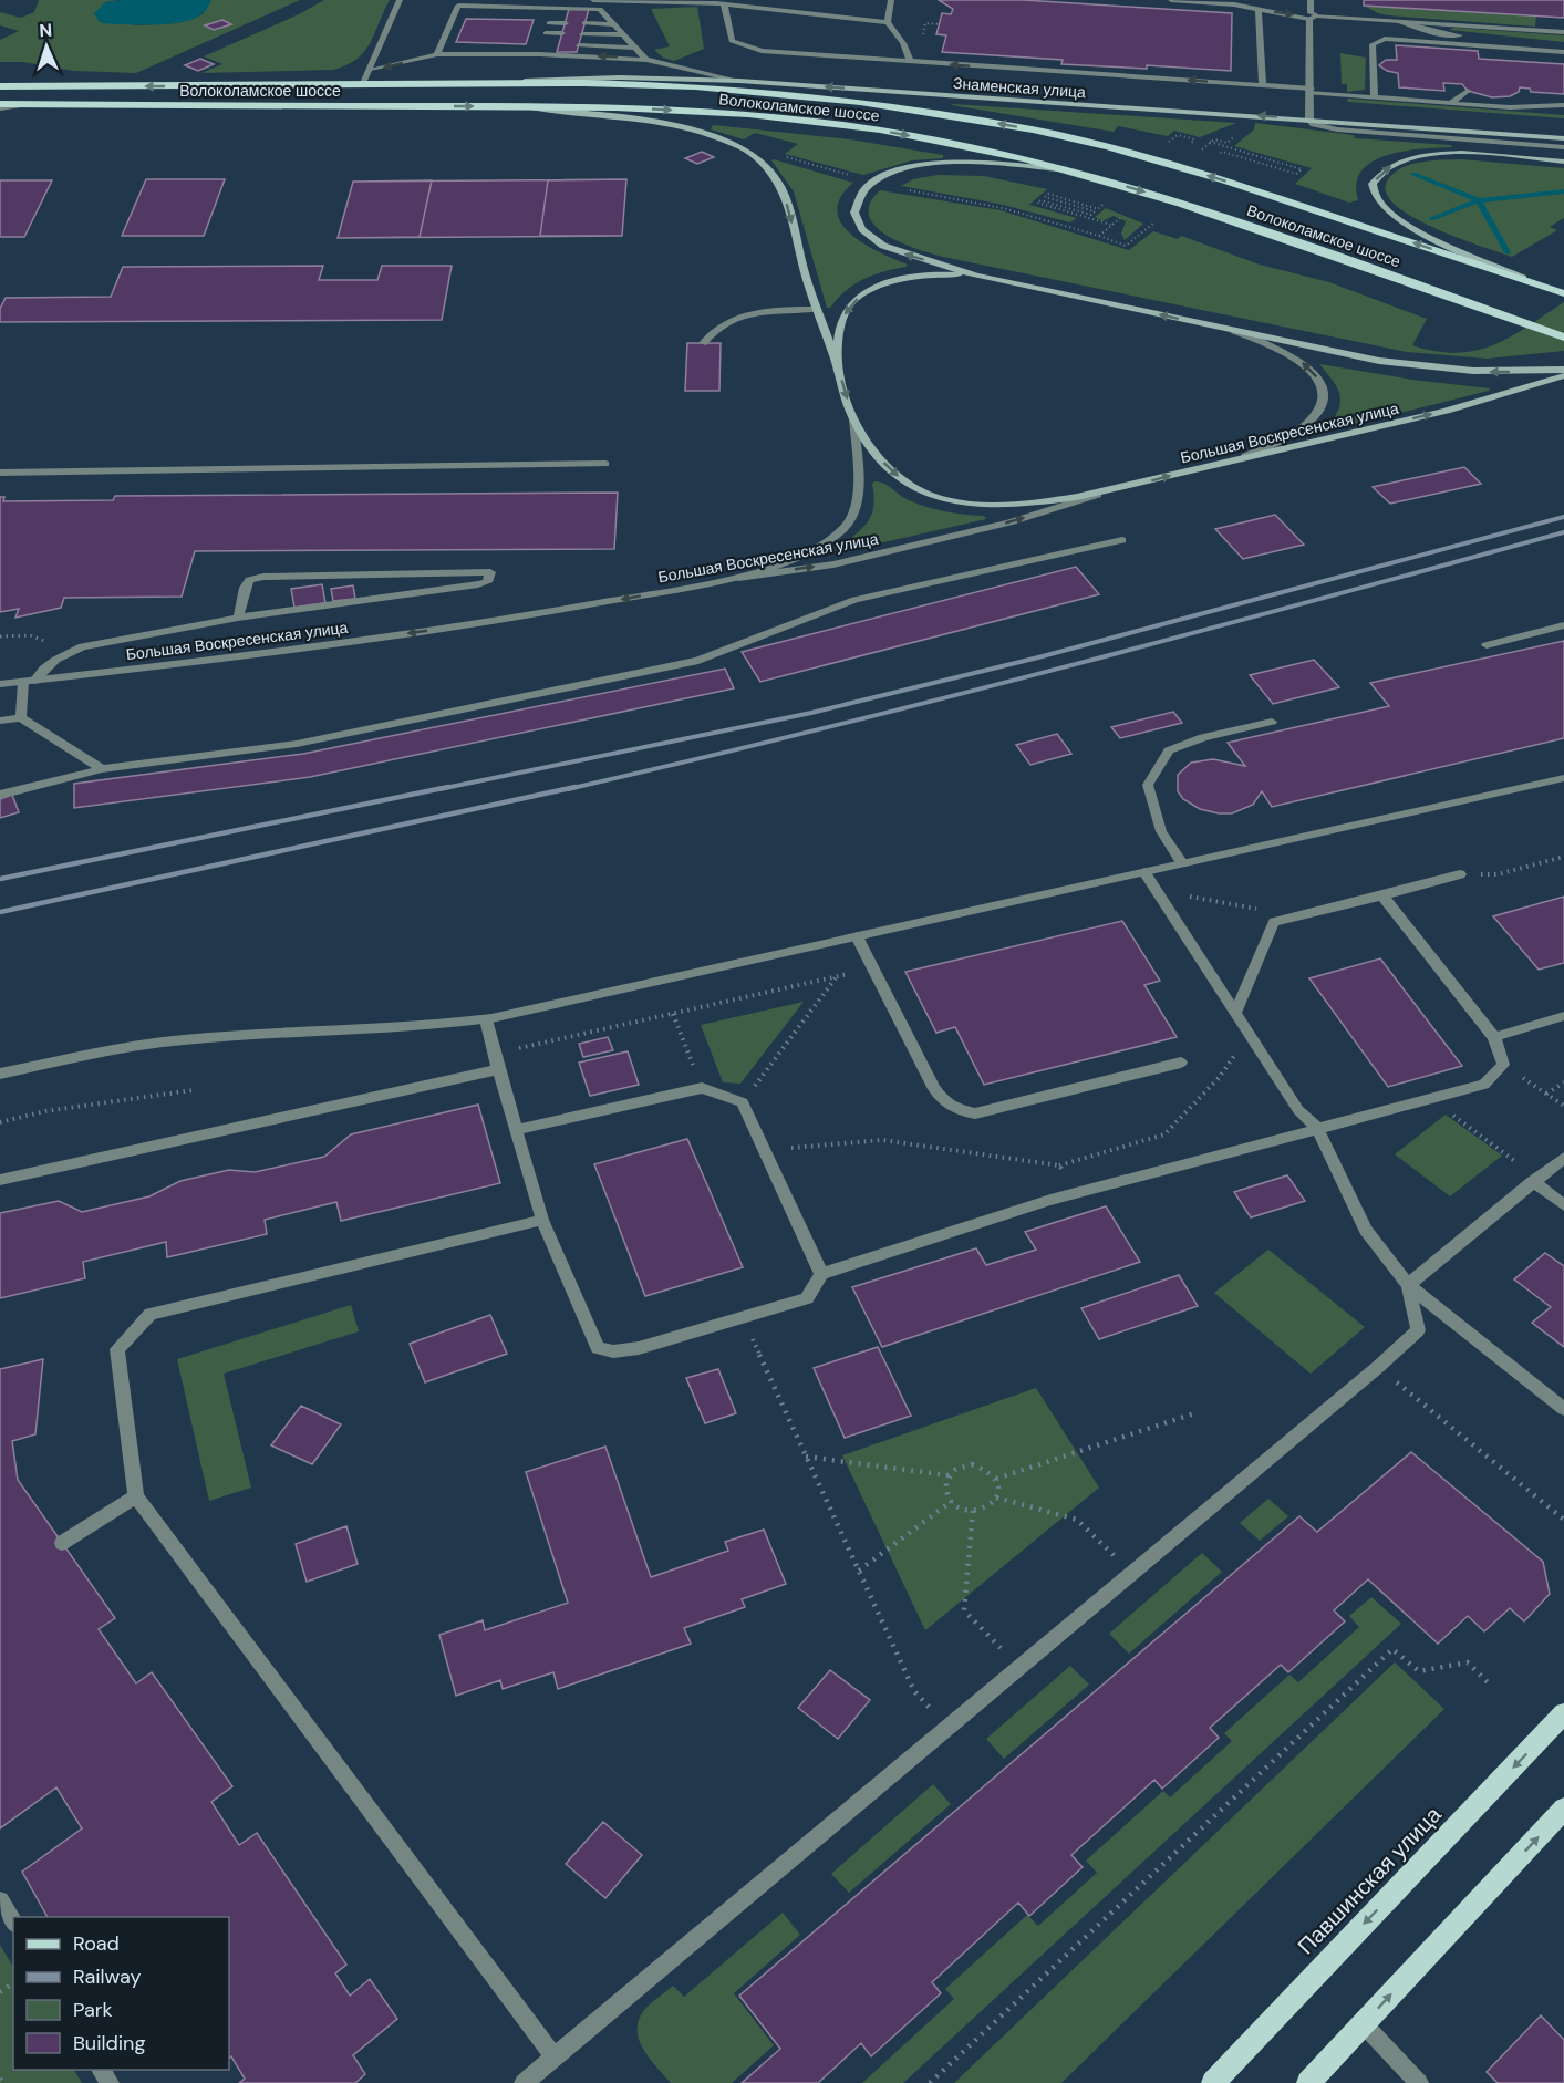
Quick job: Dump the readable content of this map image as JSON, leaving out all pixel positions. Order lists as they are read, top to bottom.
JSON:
{
  "streets": {
    "main road": [
      "Знаменская улица",
      "Волоколамское шоссе",
      "Большая Воскресенская улица",
      "Павшинская улица"
    ]
  },
  "crossings": [
    ["Знаменская улица", "Волоколамское шоссе"]
  ],
  "one_way": ["Знаменская улица"],
  "legend": [
    "Road",
    "Railway",
    "Park",
    "Building"
  ],
  "north": "top"
}
